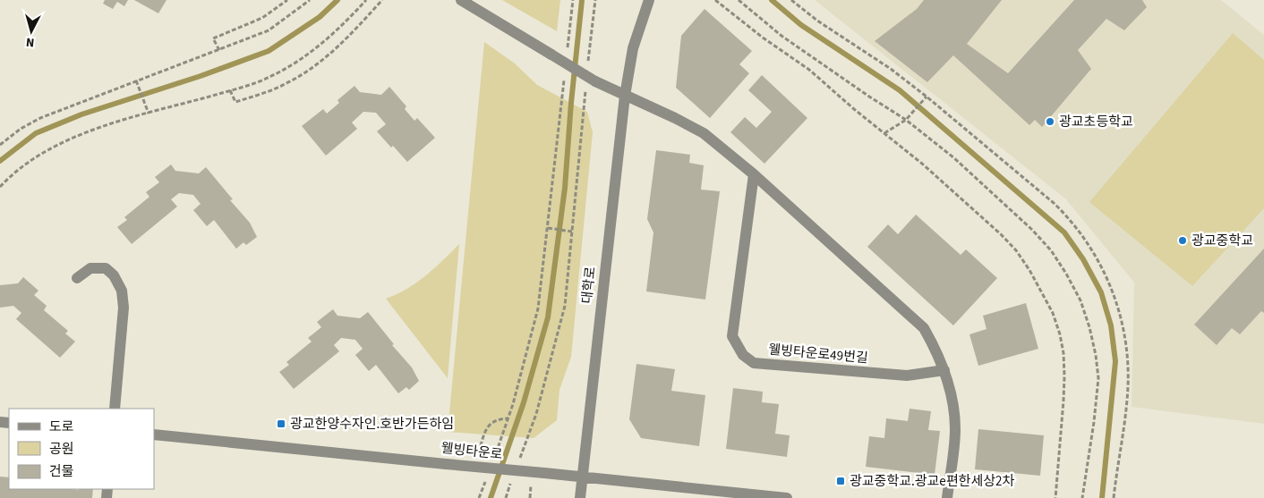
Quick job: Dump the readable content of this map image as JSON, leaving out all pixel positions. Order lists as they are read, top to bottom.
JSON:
{
  "streets": {
    "street": ["대학로", "웰빙타운로49번길", "웰빙타운로"]
  },
  "crossings": [
    ["대학로", "웰빙타운로"]
  ],
  "places": {
    "other": ["광교초등학교", "광교중학교"],
    "transit": ["광교한양수자인.호반가든하임", "광교중학교.광교e편한세상2차"]
  },
  "legend": ["도로", "공원", "건물"],
  "north": "bottom"
}
